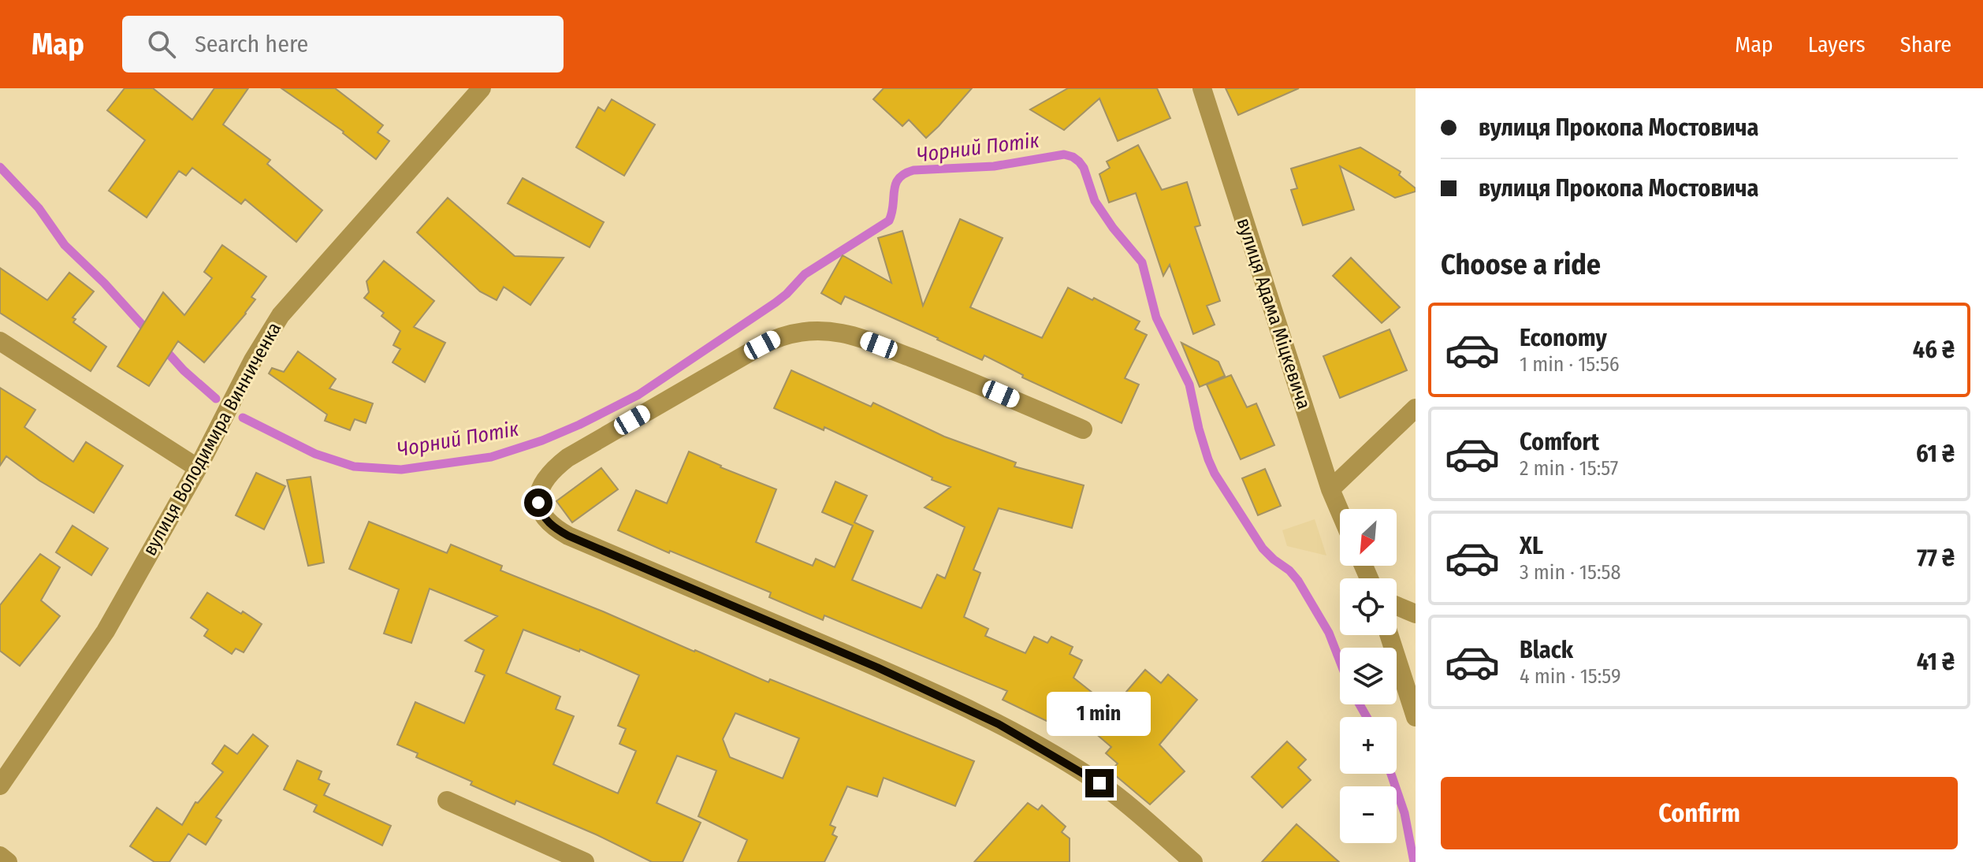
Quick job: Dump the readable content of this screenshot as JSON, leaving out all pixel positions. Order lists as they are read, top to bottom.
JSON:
{
  "streets": {
    "street": ["вулиця Адама Міцкевича", "вулиця Володимира Винниченка"]
  },
  "water": ["Чорний Потік"],
  "north": "bottom left",
  "page": {
    "header": "Map",
    "search": "Search here",
    "nav": ["Map", "Layers", "Share"],
    "banner": ["вулиця Прокопа Мостовича", "вулиця Прокопа Мостовича"],
    "heading": "Choose a ride",
    "list": [
      {
        "name": "Economy",
        "note": "1 min · 15:56",
        "value": "46 ₴"
      },
      {
        "name": "Comfort",
        "note": "2 min · 15:57",
        "value": "61 ₴"
      },
      {
        "name": "XL",
        "note": "3 min · 15:58",
        "value": "77 ₴"
      },
      {
        "name": "Black",
        "note": "4 min · 15:59",
        "value": "41 ₴"
      }
    ],
    "map_buttons": ["+", "−"],
    "bubble": "1 min",
    "buttons": "Confirm"
  }
}
